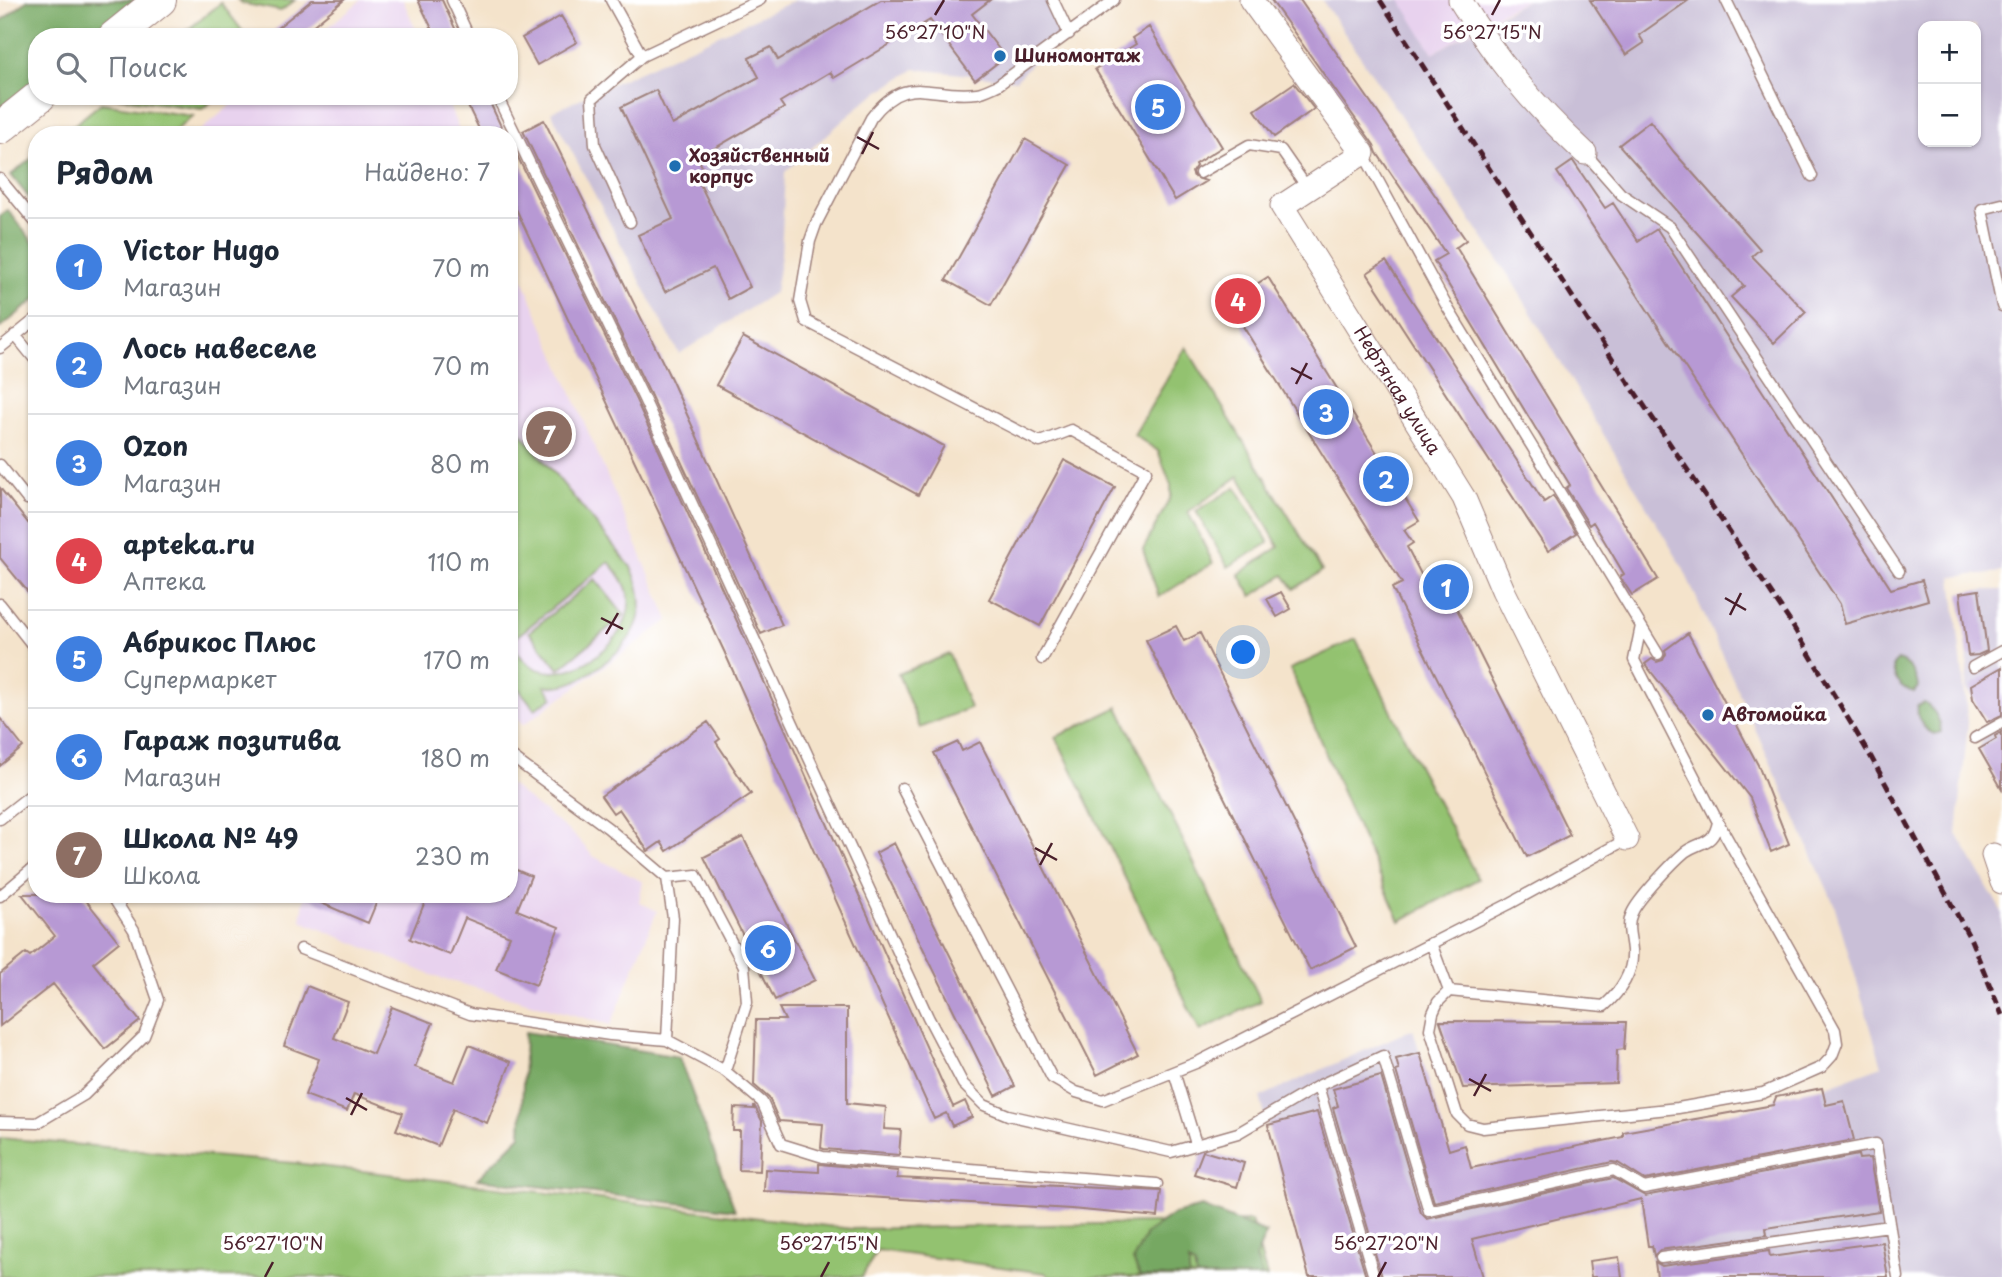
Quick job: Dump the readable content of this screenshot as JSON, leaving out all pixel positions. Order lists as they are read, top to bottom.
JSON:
{
  "streets": {
    "street": ["Нефтяная улица"]
  },
  "places": ["Шиномонтаж", "Хозяйственный корпус", "Автомойка"],
  "page": {
    "map_buttons": ["+", "−"],
    "search": "Поиск",
    "pins": [
      "5",
      "4",
      "3",
      "7",
      "2",
      "1",
      "6"
    ],
    "heading": ["Рядом", "Найдено: 7"],
    "list": [
      {
        "mark": "1",
        "name": "Victor Hugo",
        "note": "Магазин",
        "value": "70 m"
      },
      {
        "mark": "2",
        "name": "Лось навеселе",
        "note": "Магазин",
        "value": "70 m"
      },
      {
        "mark": "3",
        "name": "Ozon",
        "note": "Магазин",
        "value": "80 m"
      },
      {
        "mark": "4",
        "name": "apteka.ru",
        "note": "Аптека",
        "value": "110 m"
      },
      {
        "mark": "5",
        "name": "Абрикос Плюс",
        "note": "Супермаркет",
        "value": "170 m"
      },
      {
        "mark": "6",
        "name": "Гараж позитива",
        "note": "Магазин",
        "value": "180 m"
      },
      {
        "mark": "7",
        "name": "Школа № 49",
        "note": "Школа",
        "value": "230 m"
      }
    ]
  },
  "coordinates": ["56°27'10\"N", "56°27'15\"N", "56°27'20\"N"]
}
